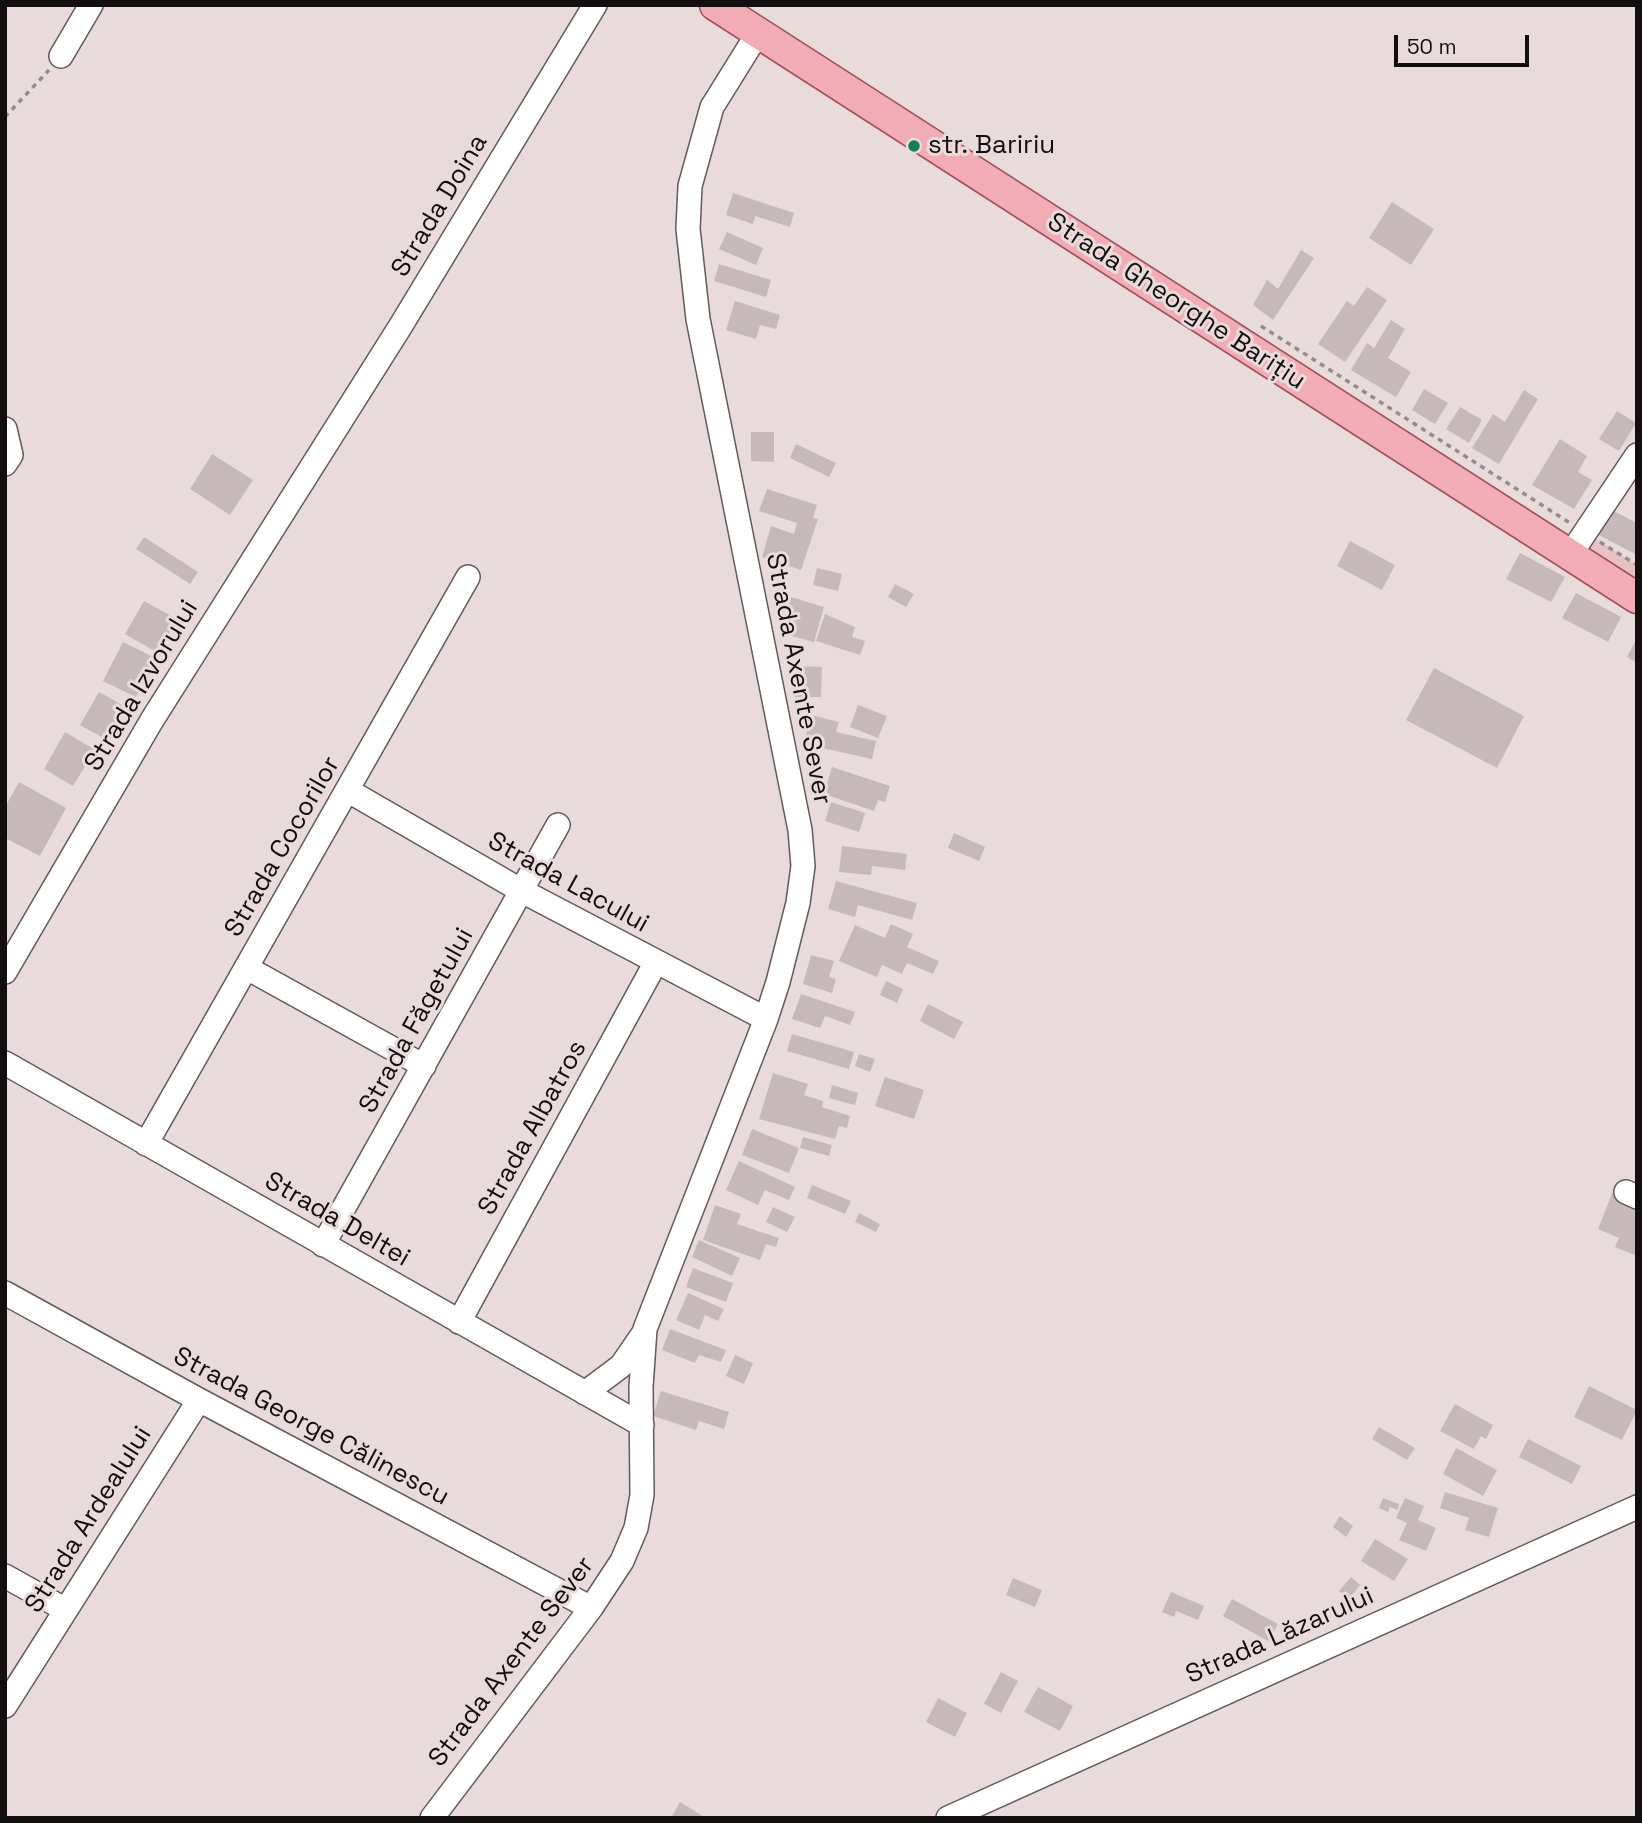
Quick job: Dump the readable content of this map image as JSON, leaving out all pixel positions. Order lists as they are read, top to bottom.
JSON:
{
  "streets": {
    "main road": ["Strada Gheorghe Barițiu"],
    "street": [
      "Strada Doina",
      "Strada Axente Sever",
      "Strada Izvorului",
      "Strada Cocorilor",
      "Strada Lacului",
      "Strada Făgetului",
      "Strada Albatros",
      "Strada Deltei",
      "Strada George Călinescu",
      "Strada Ardealului",
      "Strada Lăzarului"
    ]
  },
  "crossings": [
    ["Strada Doina", "Strada Izvorului"],
    ["Strada Gheorghe Barițiu", "Strada Axente Sever"],
    ["Strada Axente Sever", "Strada Lacului"],
    ["Strada Axente Sever", "Strada Deltei"],
    ["Strada Axente Sever", "Strada George Călinescu"],
    ["Strada Cocorilor", "Strada Lacului"],
    ["Strada Cocorilor", "Strada Deltei"],
    ["Strada Lacului", "Strada Făgetului"],
    ["Strada Lacului", "Strada Albatros"],
    ["Strada Făgetului", "Strada Deltei"],
    ["Strada Albatros", "Strada Deltei"],
    ["Strada George Călinescu", "Strada Ardealului"]
  ],
  "places": ["str. Baririu"],
  "scale_bar": "50 m"
}
